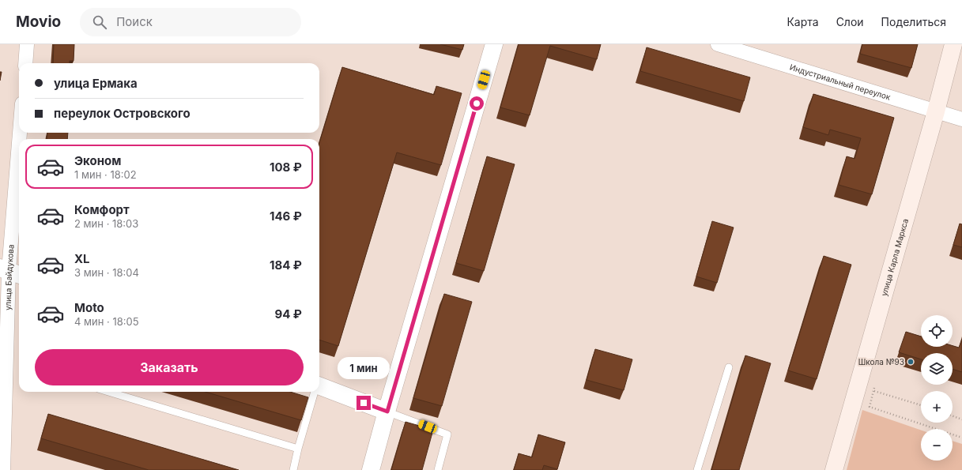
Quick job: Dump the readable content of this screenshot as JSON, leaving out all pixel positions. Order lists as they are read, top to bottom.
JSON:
{
  "streets": {
    "main road": ["улица Карла Маркса"],
    "street": ["Индустриальный переулок", "улица Байдукова"]
  },
  "crossings": [
    ["Индустриальный переулок", "улица Карла Маркса"]
  ],
  "places": ["Школа №93"],
  "page": {
    "header": "Movio",
    "search": "Поиск",
    "nav": ["Карта", "Слои", "Поделиться"],
    "banner": ["улица Ермака", "переулок Островского"],
    "list": [
      {
        "name": "Эконом",
        "note": "1 мин · 18:02",
        "value": "108 ₽"
      },
      {
        "name": "Комфорт",
        "note": "2 мин · 18:03",
        "value": "146 ₽"
      },
      {
        "name": "XL",
        "note": "3 мин · 18:04",
        "value": "184 ₽"
      },
      {
        "name": "Moto",
        "note": "4 мин · 18:05",
        "value": "94 ₽"
      }
    ],
    "map_buttons": ["+", "−"],
    "buttons": "Заказать",
    "bubble": "1 мин"
  }
}
